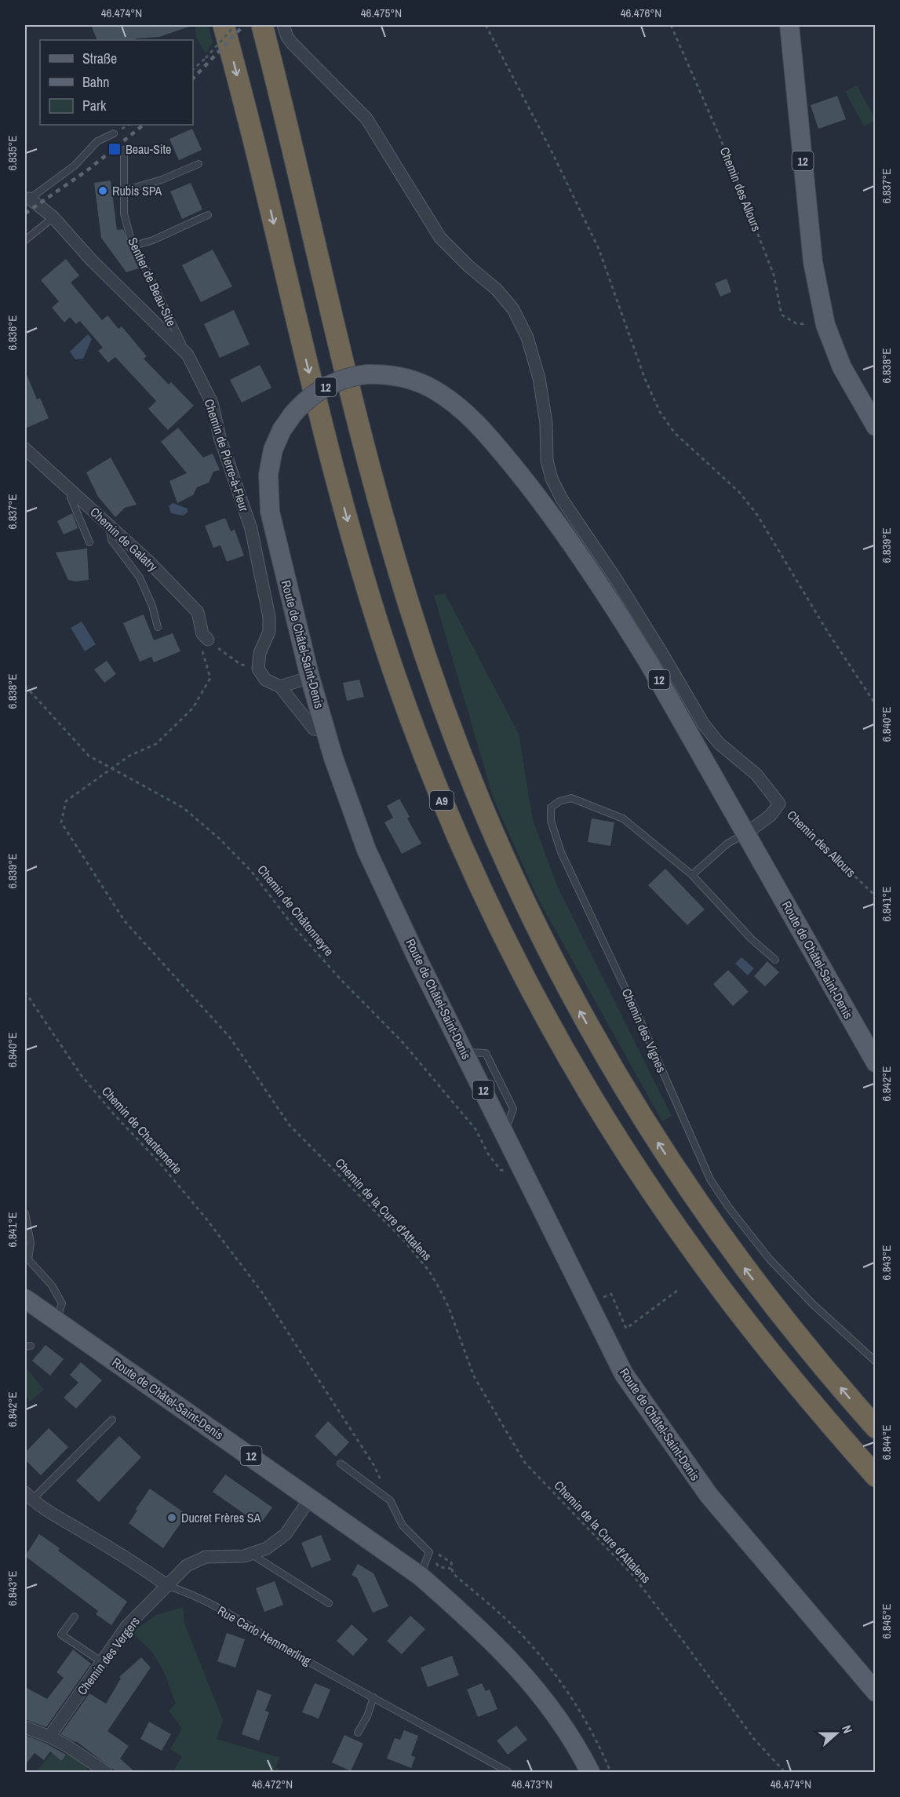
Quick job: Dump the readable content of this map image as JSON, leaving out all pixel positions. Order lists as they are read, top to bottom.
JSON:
{
  "streets": {
    "highway": ["A9"],
    "main road": ["12", "Route de Châtel-Saint-Denis"],
    "street": [
      "Chemin des Allours",
      "Chemin de Pierre-à-Fleur",
      "Chemin de Galatry",
      "Rue Carlo Hemmerling",
      "Chemin des Vergers"
    ],
    "lane": ["Sentier de Beau-Site", "Chemin des Vignes"],
    "path": ["Chemin de Châtonneyre", "Chemin de Chantemerle", "Chemin de la Cure d'Attalens"]
  },
  "crossings": [
    ["12", "Chemin des Allours"],
    ["Chemin des Allours", "Route de Châtel-Saint-Denis"],
    ["Sentier de Beau-Site", "Chemin de Pierre-à-Fleur"],
    ["Chemin de Pierre-à-Fleur", "Route de Châtel-Saint-Denis"],
    ["Route de Châtel-Saint-Denis", "Chemin de Châtonneyre"],
    ["Route de Châtel-Saint-Denis", "Chemin des Vergers"],
    ["Chemin de Châtonneyre", "Chemin de la Cure d'Attalens"],
    ["Rue Carlo Hemmerling", "Chemin des Vergers"]
  ],
  "places": {
    "transit": ["Beau-Site"],
    "other": ["Rubis SPA", "Ducret Frères SA"]
  },
  "legend": ["Straße", "Bahn", "Park"],
  "north": "right",
  "coordinates": [
    "46.474°N",
    "46.475°N",
    "46.476°N",
    "6.835°E",
    "6.837°E",
    "6.836°E",
    "6.838°E",
    "6.839°E",
    "6.840°E",
    "6.841°E",
    "6.842°E",
    "6.843°E",
    "6.844°E",
    "6.845°E",
    "46.472°N",
    "46.473°N"
  ]
}
